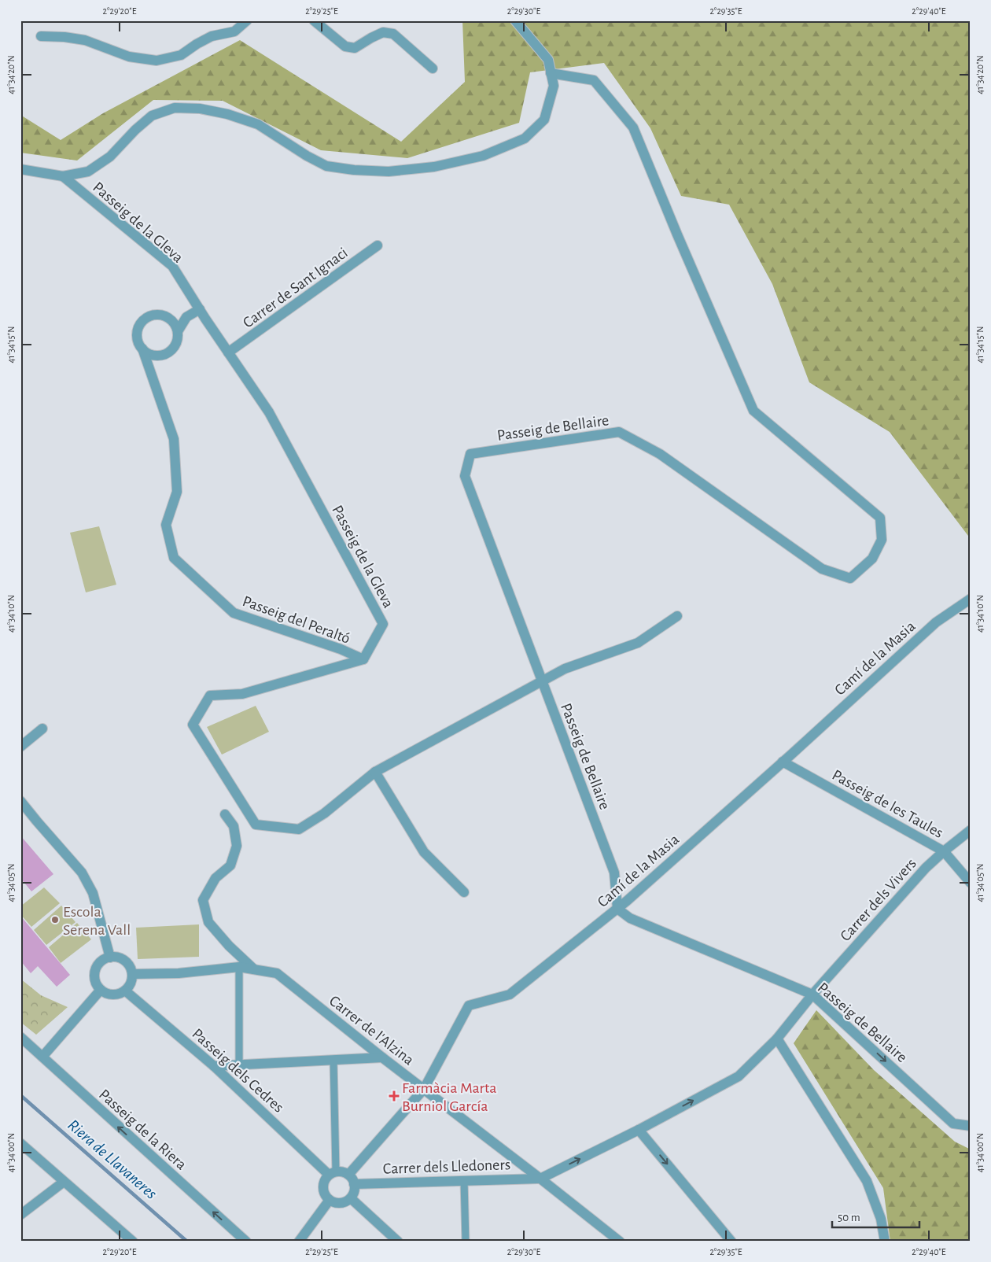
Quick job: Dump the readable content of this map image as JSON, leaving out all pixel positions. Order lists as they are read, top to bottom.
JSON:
{
  "streets": {
    "street": [
      "Passeig de la Gleva",
      "Carrer de Sant Ignaci",
      "Passeig de Bellaire",
      "Passeig del Peraltó",
      "Camí de la Masia",
      "Passeig de les Taules",
      "Carrer dels Vivers",
      "Carrer de l'Alzina",
      "Passeig dels Cedres",
      "Passeig de la Riera",
      "Carrer dels Lledoners"
    ]
  },
  "crossings": [
    ["Passeig de la Gleva", "Carrer de Sant Ignaci"],
    ["Passeig de la Gleva", "Passeig del Peraltó"],
    ["Passeig de Bellaire", "Camí de la Masia"],
    ["Passeig de Bellaire", "Carrer dels Vivers"],
    ["Camí de la Masia", "Passeig de les Taules"],
    ["Camí de la Masia", "Carrer de l'Alzina"],
    ["Camí de la Masia", "Passeig dels Cedres"],
    ["Camí de la Masia", "Carrer dels Lledoners"],
    ["Passeig de les Taules", "Carrer dels Vivers"],
    ["Carrer dels Vivers", "Carrer de l'Alzina"],
    ["Carrer dels Vivers", "Carrer dels Lledoners"],
    ["Carrer de l'Alzina", "Passeig dels Cedres"],
    ["Carrer de l'Alzina", "Carrer dels Lledoners"],
    ["Passeig dels Cedres", "Carrer dels Lledoners"]
  ],
  "one_way": ["Carrer dels Vivers"],
  "water": ["Riera de Llavaneres"],
  "places": {
    "other": ["Escola Serena Vall"],
    "health": ["Farmàcia Marta Burniol García"]
  },
  "scale_bar": "50 m",
  "coordinates": [
    "2°29'20\"E",
    "2°29'25\"E",
    "2°29'30\"E",
    "2°29'35\"E",
    "2°29'40\"E",
    "41°34'20\"N",
    "41°34'15\"N",
    "41°34'10\"N",
    "41°34'05\"N",
    "41°34'00\"N"
  ]
}
